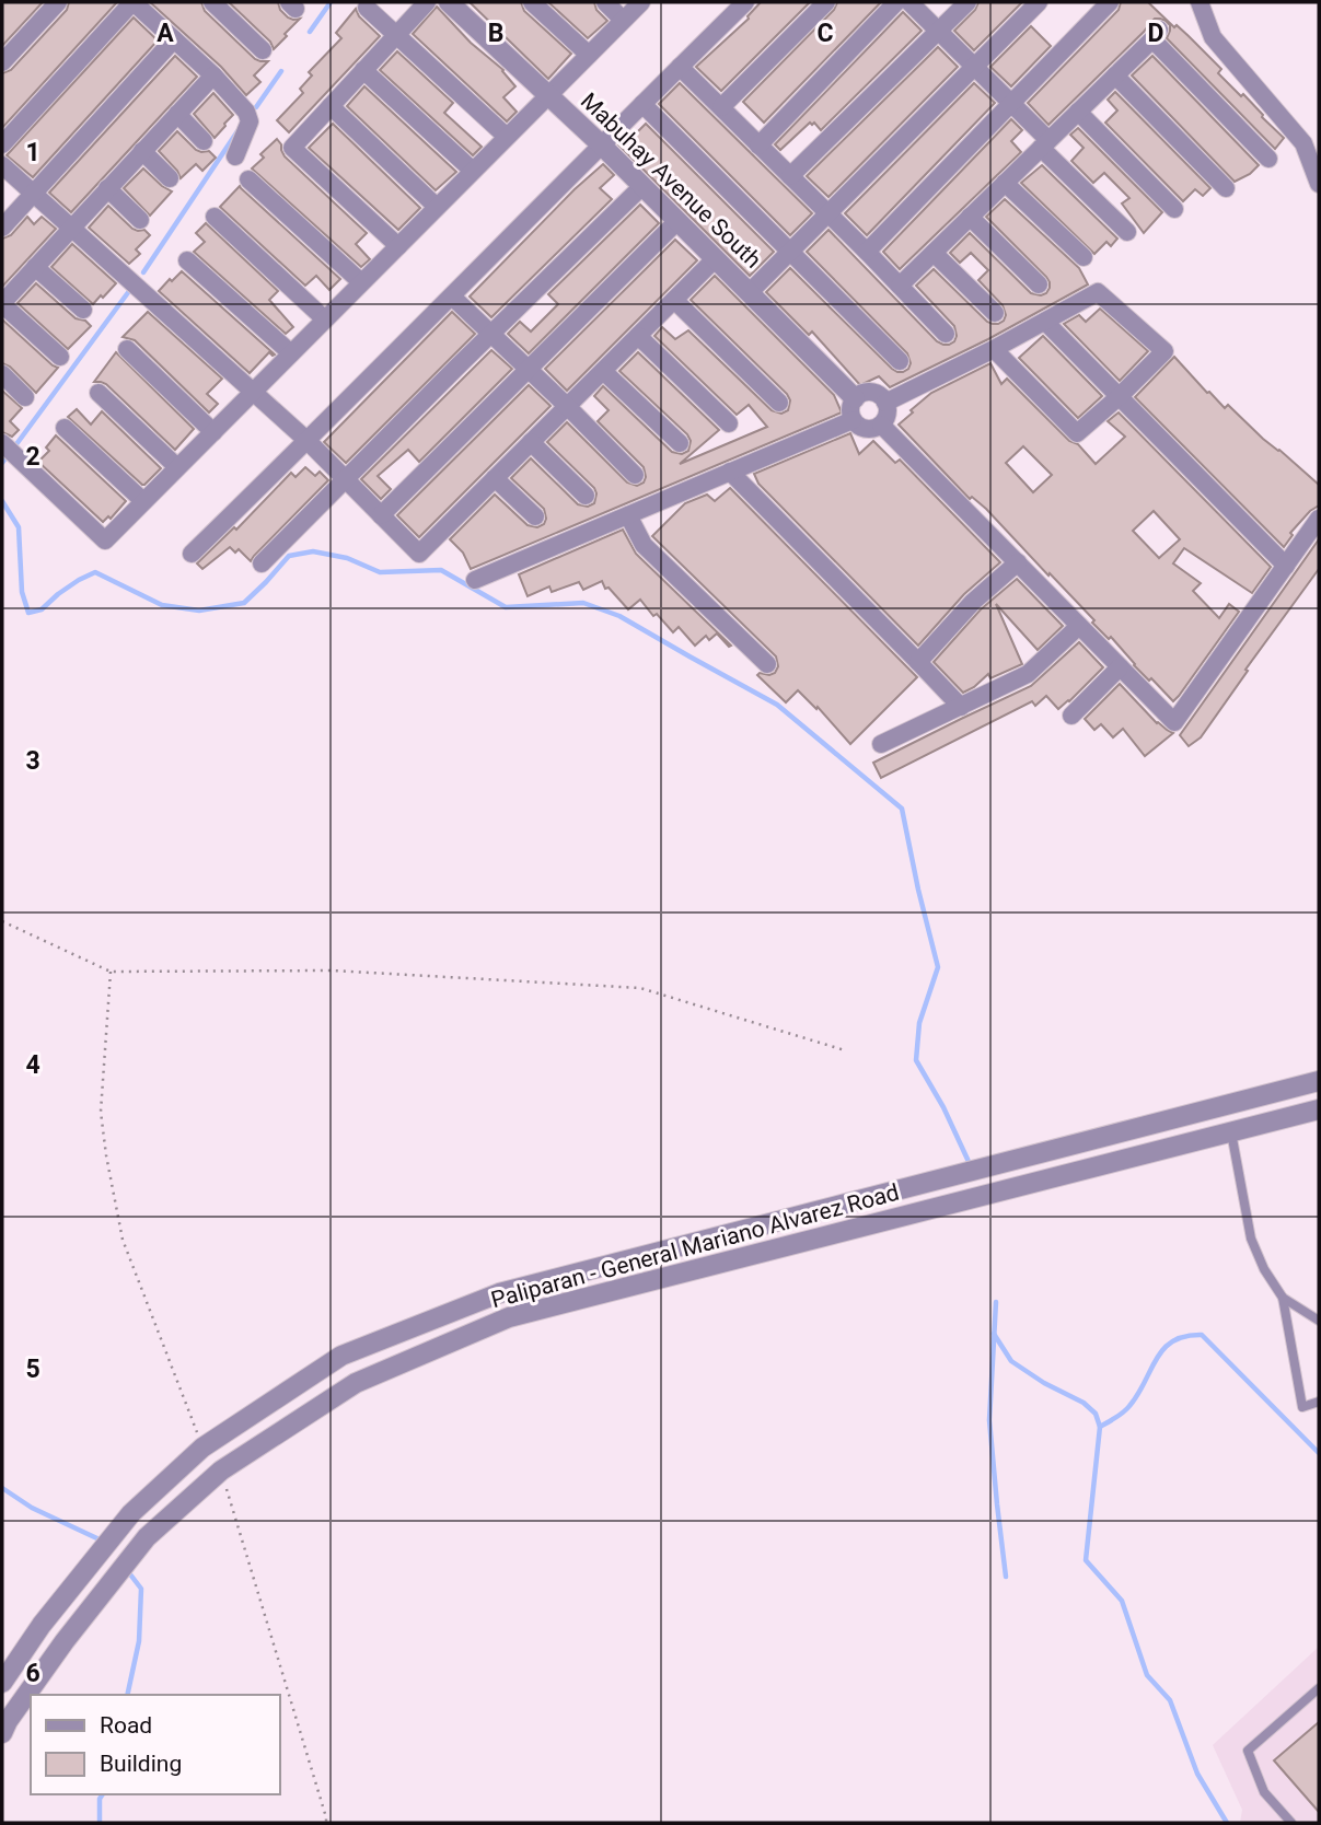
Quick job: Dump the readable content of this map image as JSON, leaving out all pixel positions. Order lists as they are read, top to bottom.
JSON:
{
  "streets": {
    "street": ["Mabuhay Avenue South", "Paliparan - General Mariano Alvarez Road"]
  },
  "legend": ["Road", "Building"],
  "grid": {
    "columns": [
      "A",
      "B",
      "C",
      "D"
    ],
    "rows": [
      "1",
      "2",
      "3",
      "4",
      "5",
      "6"
    ]
  }
}
